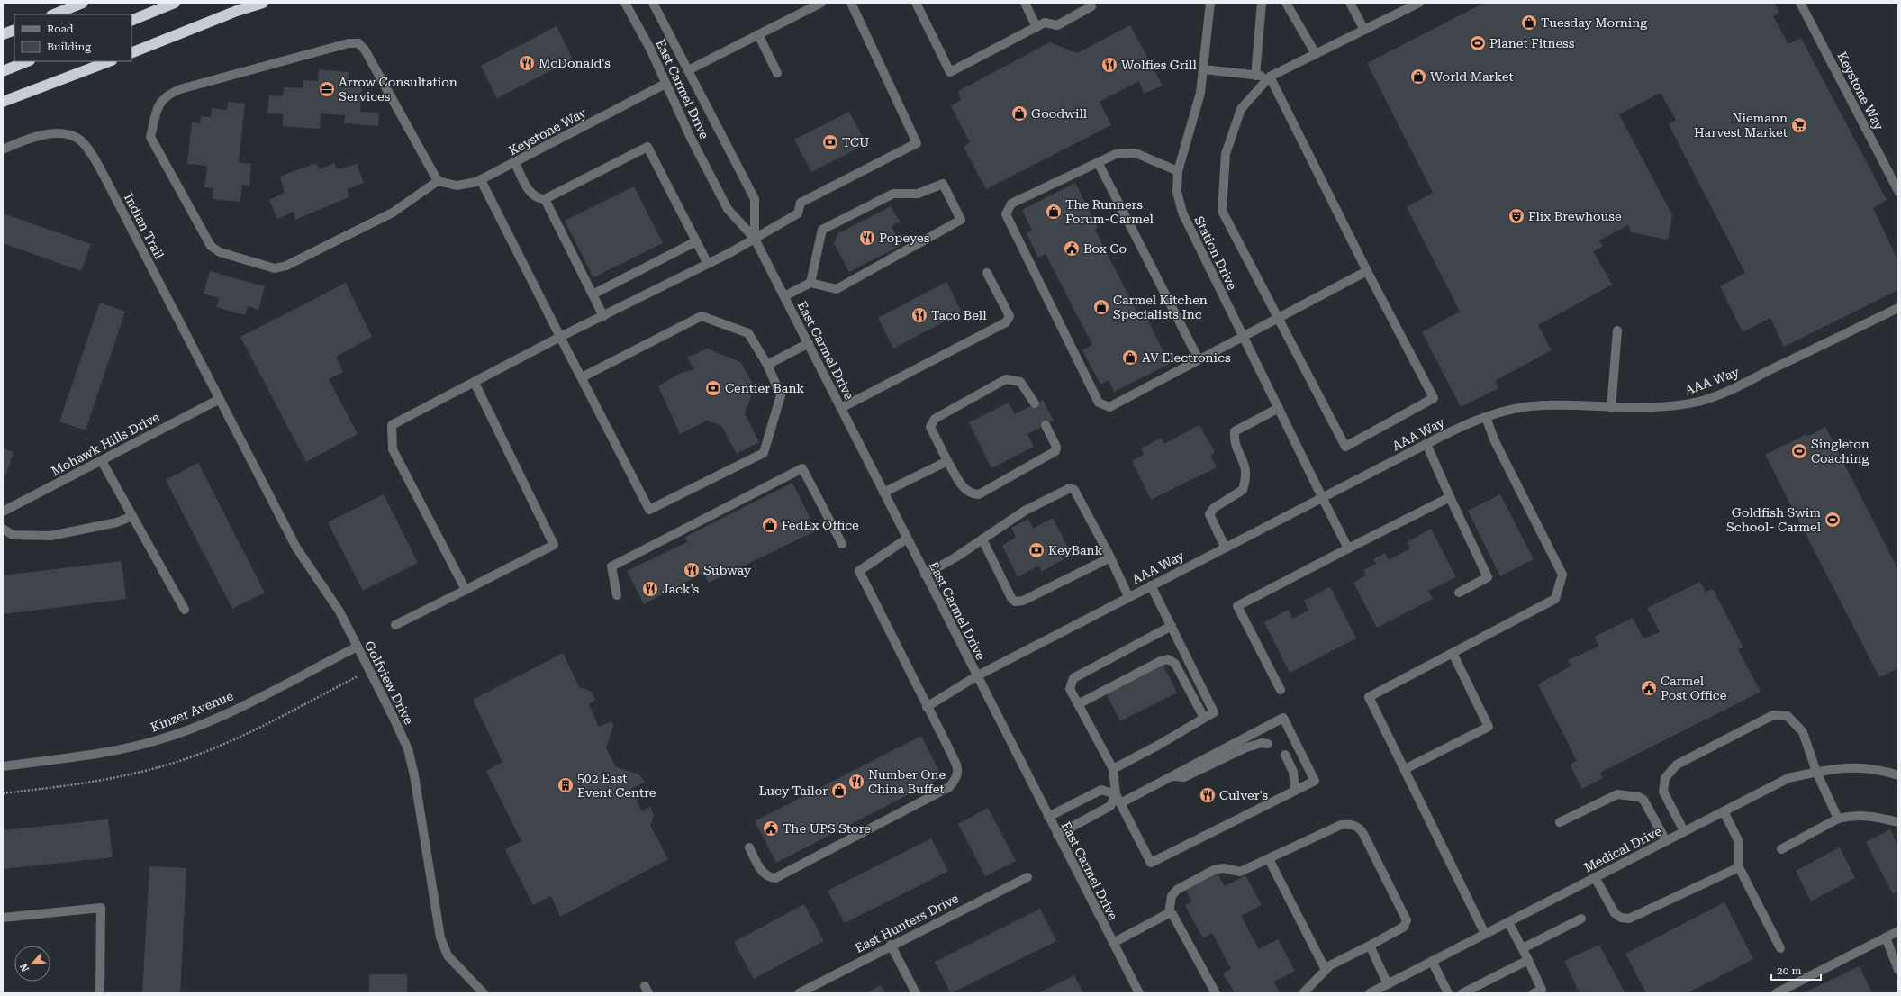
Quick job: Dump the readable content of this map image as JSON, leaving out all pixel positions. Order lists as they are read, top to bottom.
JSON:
{
  "streets": {
    "street": [
      "East Carmel Drive",
      "Keystone Way",
      "Indian Trail",
      "Station Drive",
      "AAA Way",
      "Mohawk Hills Drive",
      "Golfview Drive",
      "Kinzer Avenue",
      "Medical Drive",
      "East Hunters Drive"
    ]
  },
  "crossings": [
    ["East Carmel Drive", "Keystone Way"],
    ["East Carmel Drive", "AAA Way"],
    ["Indian Trail", "Mohawk Hills Drive"],
    ["Indian Trail", "Golfview Drive"],
    ["Station Drive", "AAA Way"],
    ["Mohawk Hills Drive", "Golfview Drive"],
    ["Golfview Drive", "Kinzer Avenue"]
  ],
  "places": {
    "shop": [
      "Tuesday Morning",
      "World Market",
      "Goodwill",
      "The Runners Forum-Carmel",
      "Carmel Kitchen Specialists Inc",
      "AV Electronics",
      "FedEx Office",
      "Lucy Tailor"
    ],
    "sports": ["Planet Fitness", "Singleton Coaching", "Goldfish Swim School- Carmel"],
    "restaurant": [
      "McDonald's",
      "Wolfies Grill",
      "Popeyes",
      "Taco Bell",
      "Subway",
      "Jack's",
      "Number One China Buffet",
      "Culver's"
    ],
    "office": ["Arrow Consultation Services"],
    "supermarket": ["Niemann Harvest Market"],
    "bank": ["TCU", "Centier Bank", "KeyBank"],
    "theatre": ["Flix Brewhouse"],
    "public building": ["Box Co", "Carmel Post Office", "The UPS Store"],
    "building": ["502 East Event Centre"]
  },
  "legend": ["Road", "Building"],
  "scale_bar": "20 m",
  "north": "bottom left"
}
